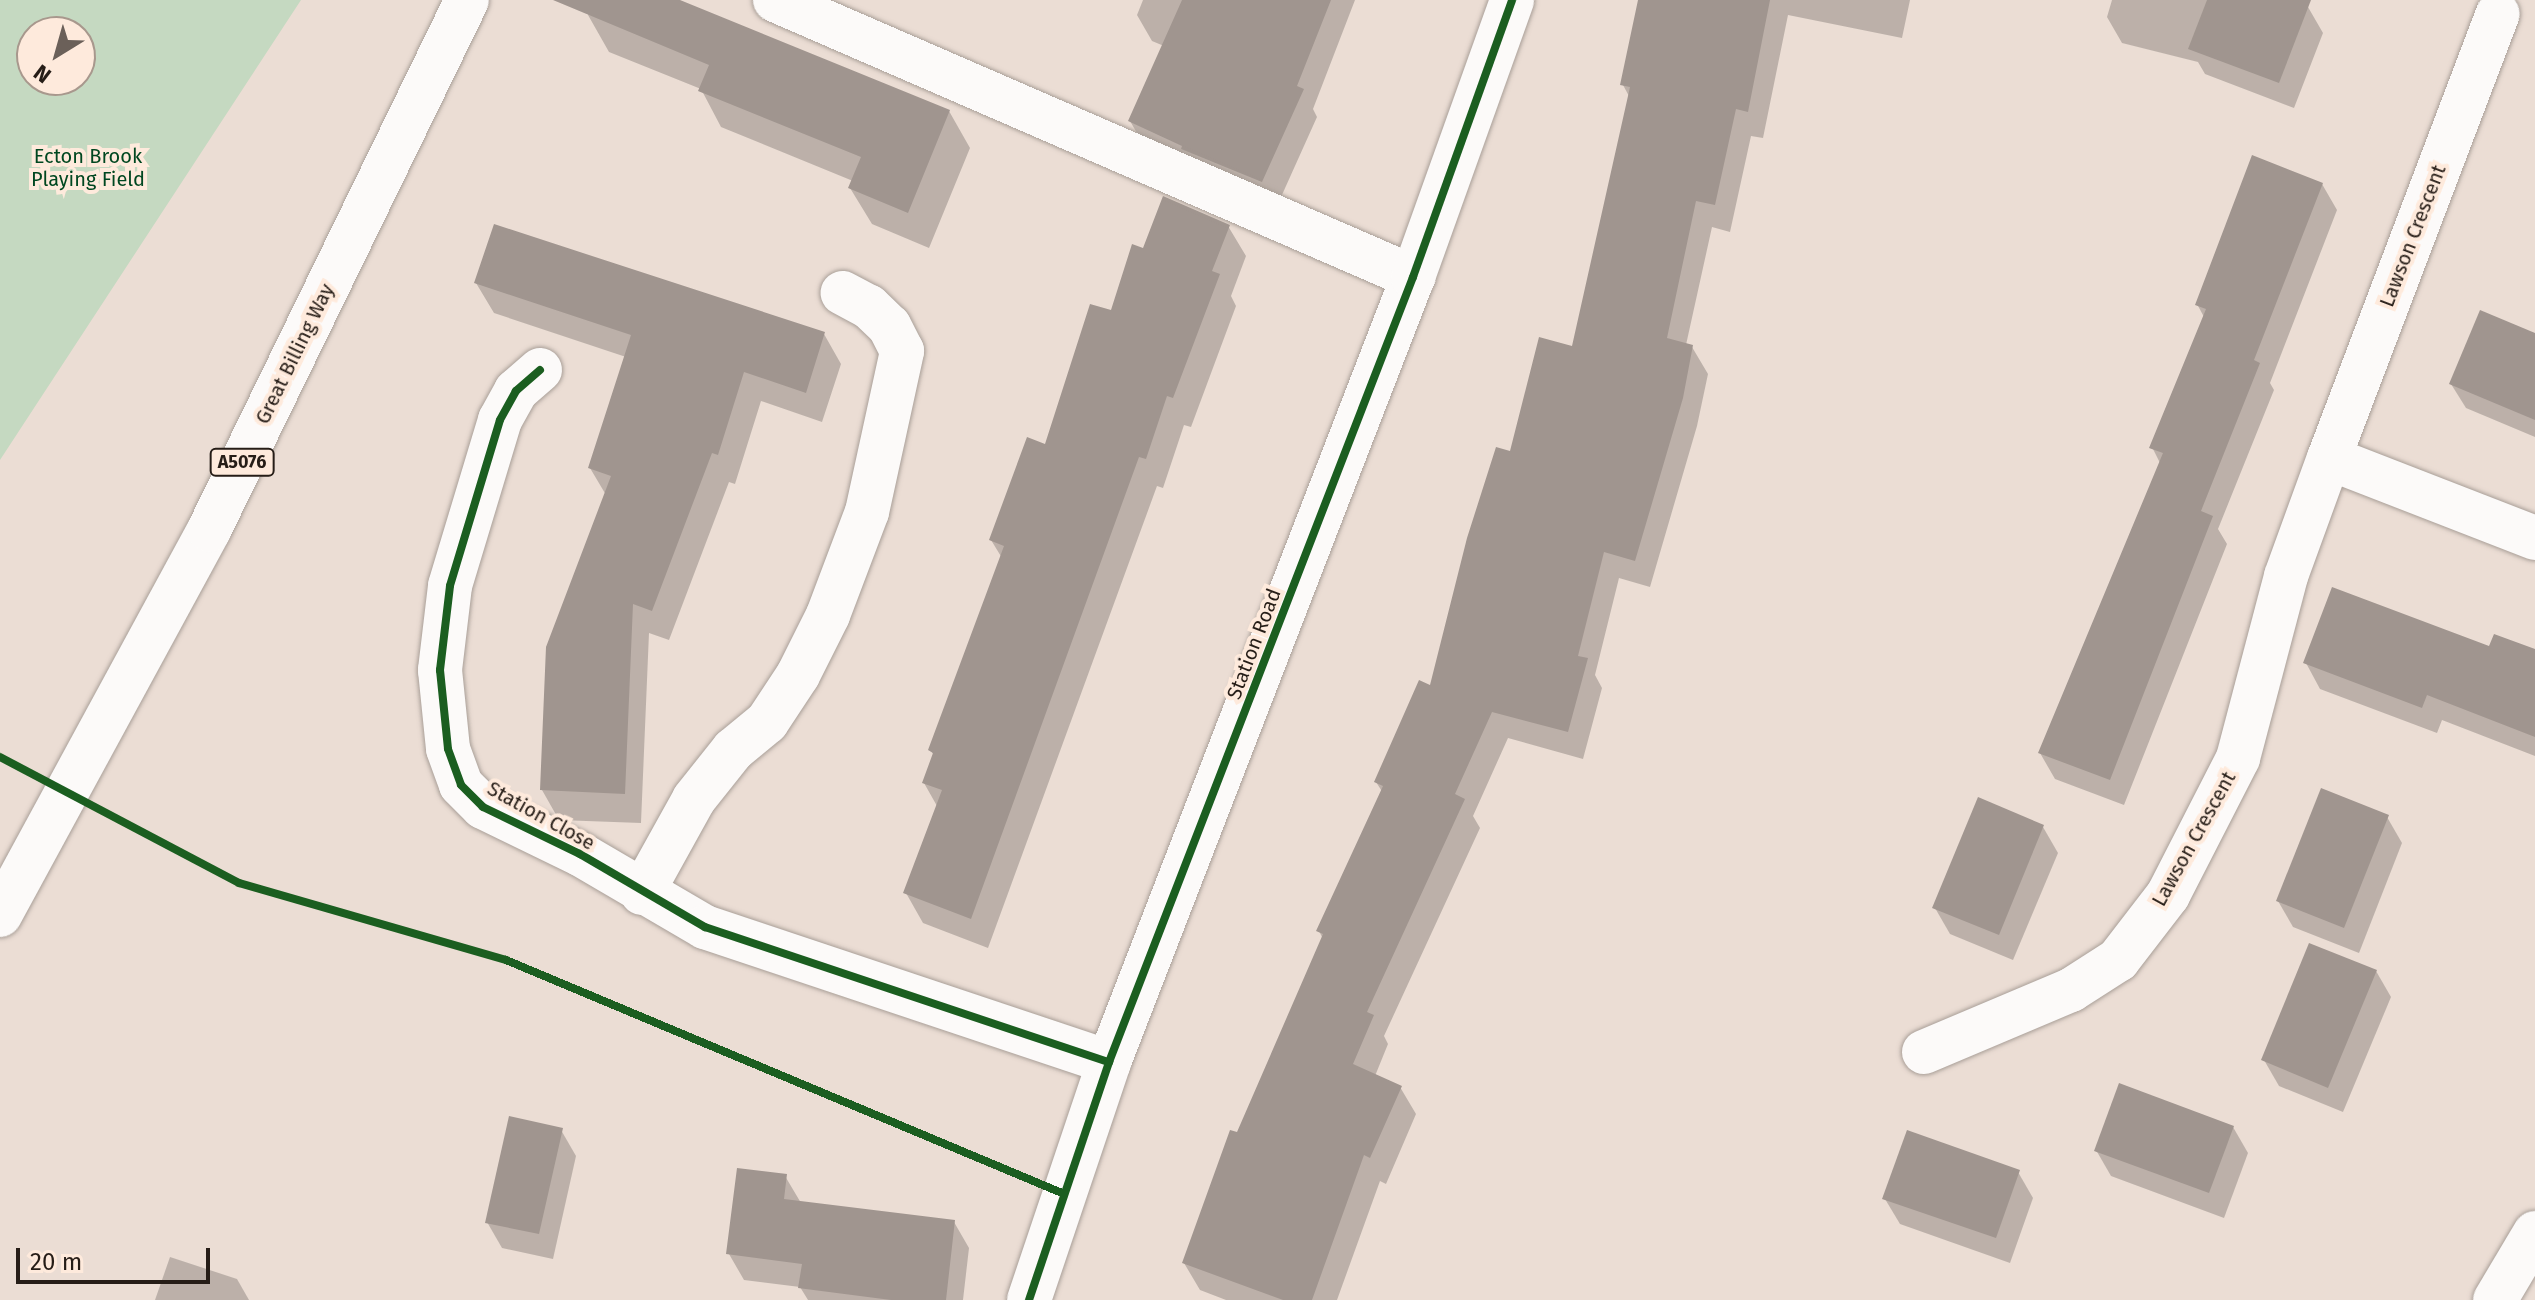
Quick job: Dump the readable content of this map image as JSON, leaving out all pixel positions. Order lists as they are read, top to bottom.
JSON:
{
  "streets": {
    "street": [
      "Lawson Crescent",
      "Great Billing Way",
      "A5076",
      "Station Road",
      "Station Close"
    ]
  },
  "crossings": [
    ["Station Road", "Station Close"]
  ],
  "parks": ["Ecton Brook Playing Field"],
  "scale_bar": "20 m",
  "north": "bottom left"
}
